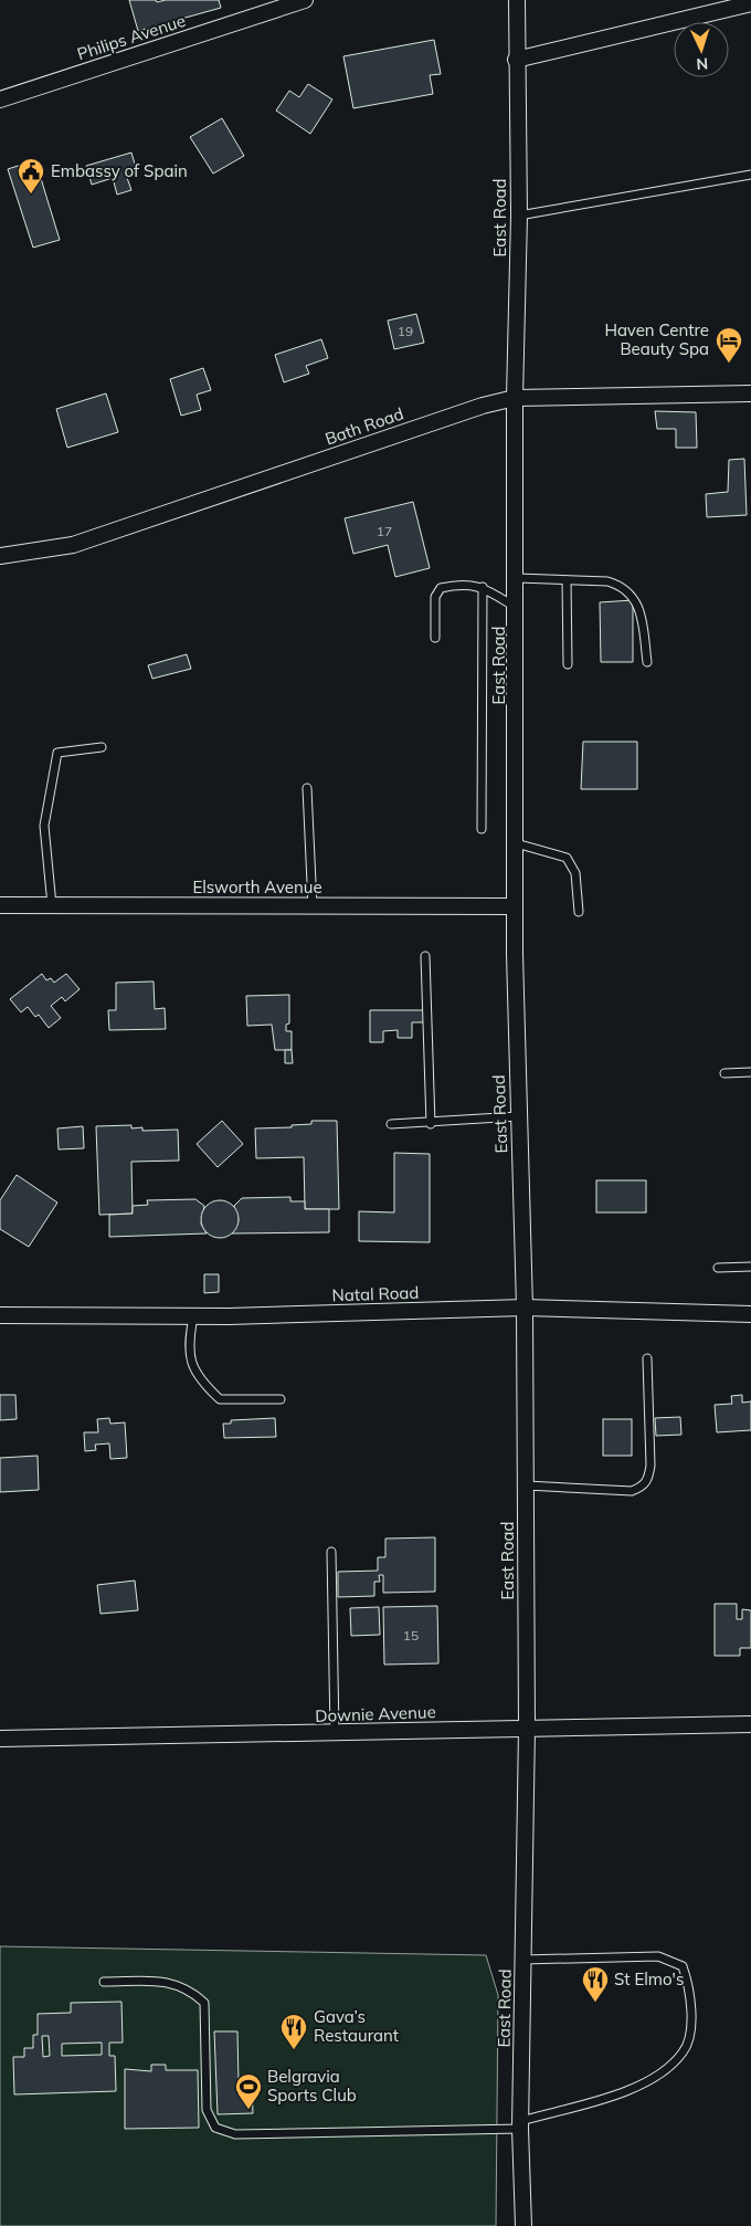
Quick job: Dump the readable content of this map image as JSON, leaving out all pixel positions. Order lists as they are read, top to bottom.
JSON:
{
  "streets": {
    "street": [
      "Philips Avenue",
      "East Road",
      "Bath Road",
      "Elsworth Avenue",
      "Natal Road",
      "Downie Avenue"
    ]
  },
  "crossings": [
    ["East Road", "Bath Road"],
    ["East Road", "Elsworth Avenue"],
    ["East Road", "Natal Road"],
    ["East Road", "Downie Avenue"]
  ],
  "places": {
    "public building": ["Embassy of Spain"],
    "hotel": ["Haven Centre Beauty Spa"],
    "restaurant": ["St Elmo's", "Gava’s Restaurant"],
    "sports": ["Belgravia Sports Club"]
  },
  "house_numbers": ["19", "17", "15"],
  "north": "bottom"
}
